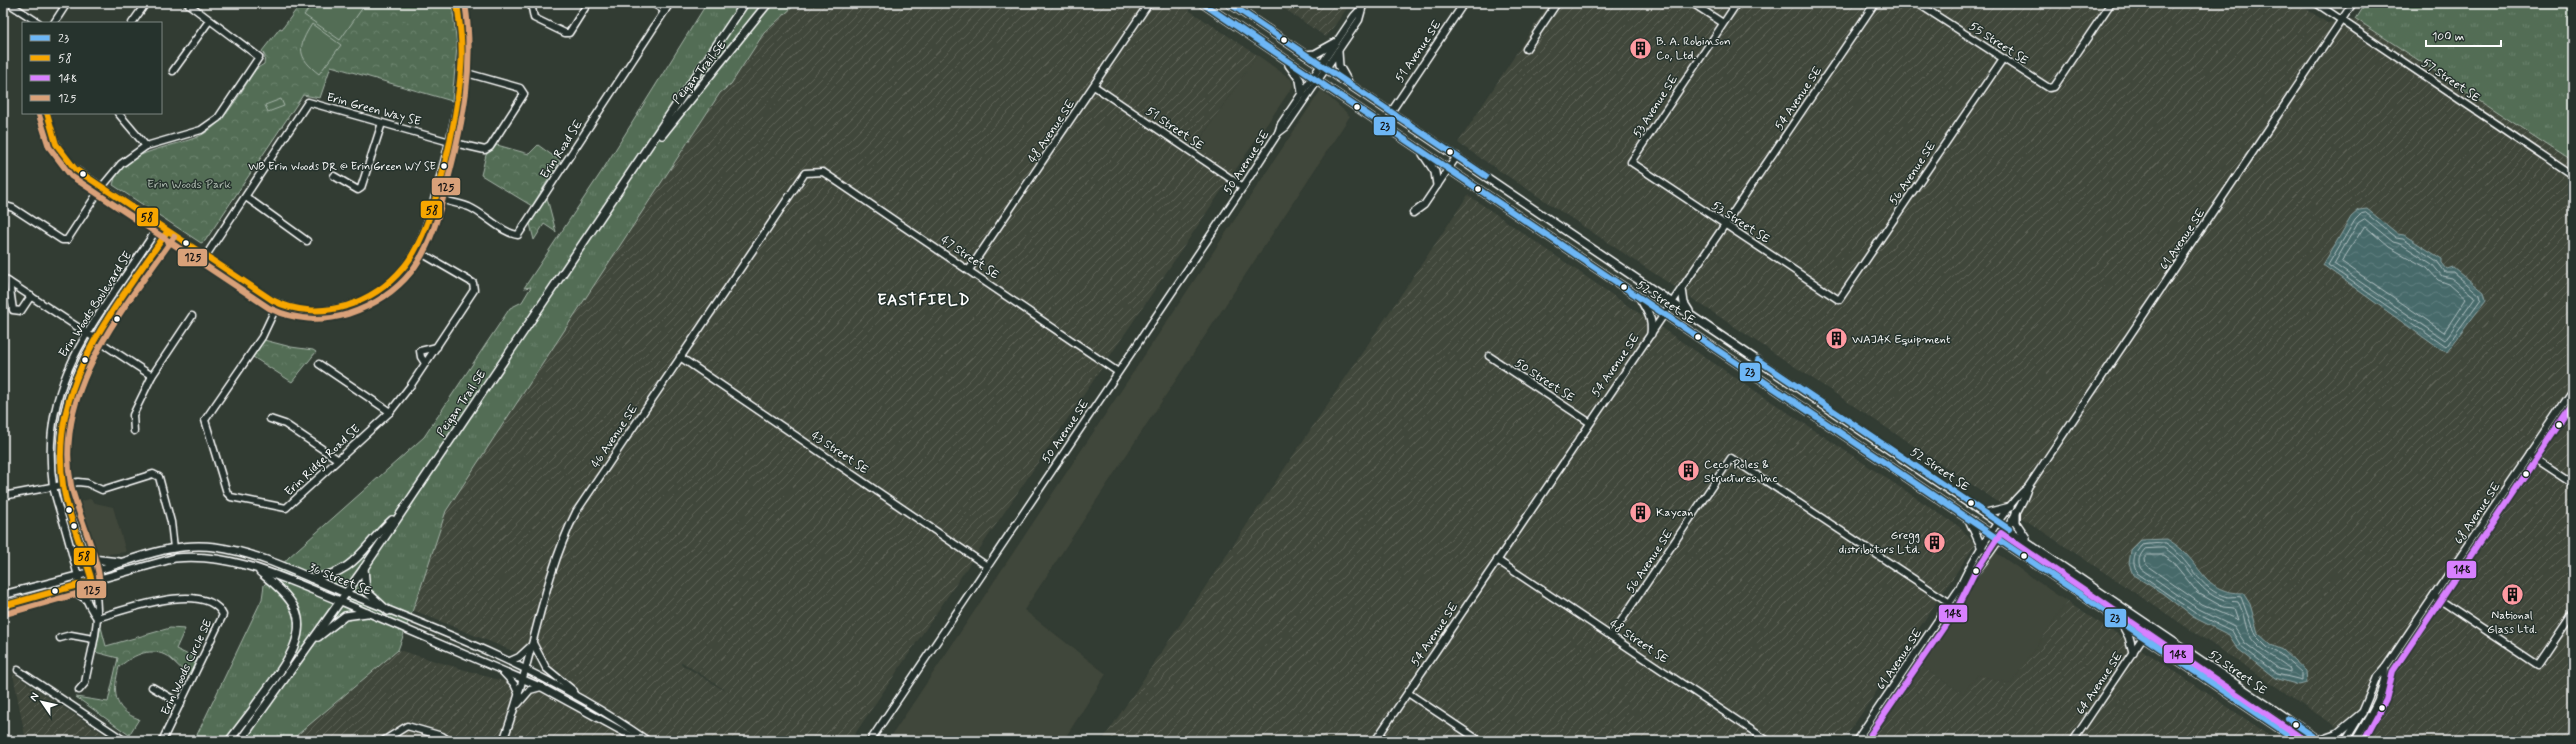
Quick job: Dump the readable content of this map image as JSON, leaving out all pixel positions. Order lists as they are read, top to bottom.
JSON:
{
  "streets": {
    "main road": ["Peigan Trail SE", "52 Street SE", "36 Street SE"],
    "street": [
      "55 Street SE",
      "51 Avenue SE",
      "57 Street SE",
      "54 Avenue SE",
      "53 Avenue SE",
      "Erin Green Way SE",
      "51 Street SE",
      "48 Avenue SE",
      "Erin Road SE",
      "50 Avenue SE",
      "56 Avenue SE",
      "53 Street SE",
      "61 Avenue SE",
      "47 Street SE",
      "Erin Woods Boulevard SE",
      "50 Street SE",
      "46 Avenue SE",
      "43 Street SE",
      "Erin Ridge Road SE",
      "68 Avenue SE",
      "48 Street SE",
      "Erin Woods Circle SE",
      "64 Avenue SE"
    ]
  },
  "crossings": [
    ["55 Street SE", "56 Avenue SE"],
    ["51 Avenue SE", "52 Street SE"],
    ["Peigan Trail SE", "36 Street SE"],
    ["57 Street SE", "61 Avenue SE"],
    ["54 Avenue SE", "53 Street SE"],
    ["54 Avenue SE", "52 Street SE"],
    ["54 Avenue SE", "50 Street SE"],
    ["54 Avenue SE", "48 Street SE"],
    ["53 Avenue SE", "53 Street SE"],
    ["51 Street SE", "48 Avenue SE"],
    ["51 Street SE", "50 Avenue SE"],
    ["48 Avenue SE", "47 Street SE"],
    ["50 Avenue SE", "47 Street SE"],
    ["50 Avenue SE", "52 Street SE"],
    ["50 Avenue SE", "43 Street SE"],
    ["56 Avenue SE", "53 Street SE"],
    ["56 Avenue SE", "61 Avenue SE"],
    ["56 Avenue SE", "48 Street SE"],
    ["61 Avenue SE", "52 Street SE"],
    ["47 Street SE", "46 Avenue SE"],
    ["52 Street SE", "64 Avenue SE"],
    ["Erin Woods Boulevard SE", "36 Street SE"],
    ["46 Avenue SE", "43 Street SE"],
    ["46 Avenue SE", "36 Street SE"]
  ],
  "districts": ["EASTFIELD"],
  "parks": ["Erin Woods Park"],
  "places": {
    "building": [
      "B. A. Robinson Co, Ltd.",
      "WAJAX Equipment",
      "Ceco Poles & Structures Inc",
      "Kaycan",
      "Gregg distributors Ltd.",
      "National Glass Ltd."
    ],
    "other": ["WB Erin Woods DR @ Erin Green WY SE"]
  },
  "lines": [
    "transit line 23",
    "transit line 58",
    "transit line 125",
    "transit line 148"
  ],
  "legend": [
    "23",
    "58",
    "148",
    "125"
  ],
  "scale_bar": "100 m",
  "north": "top left"
}
